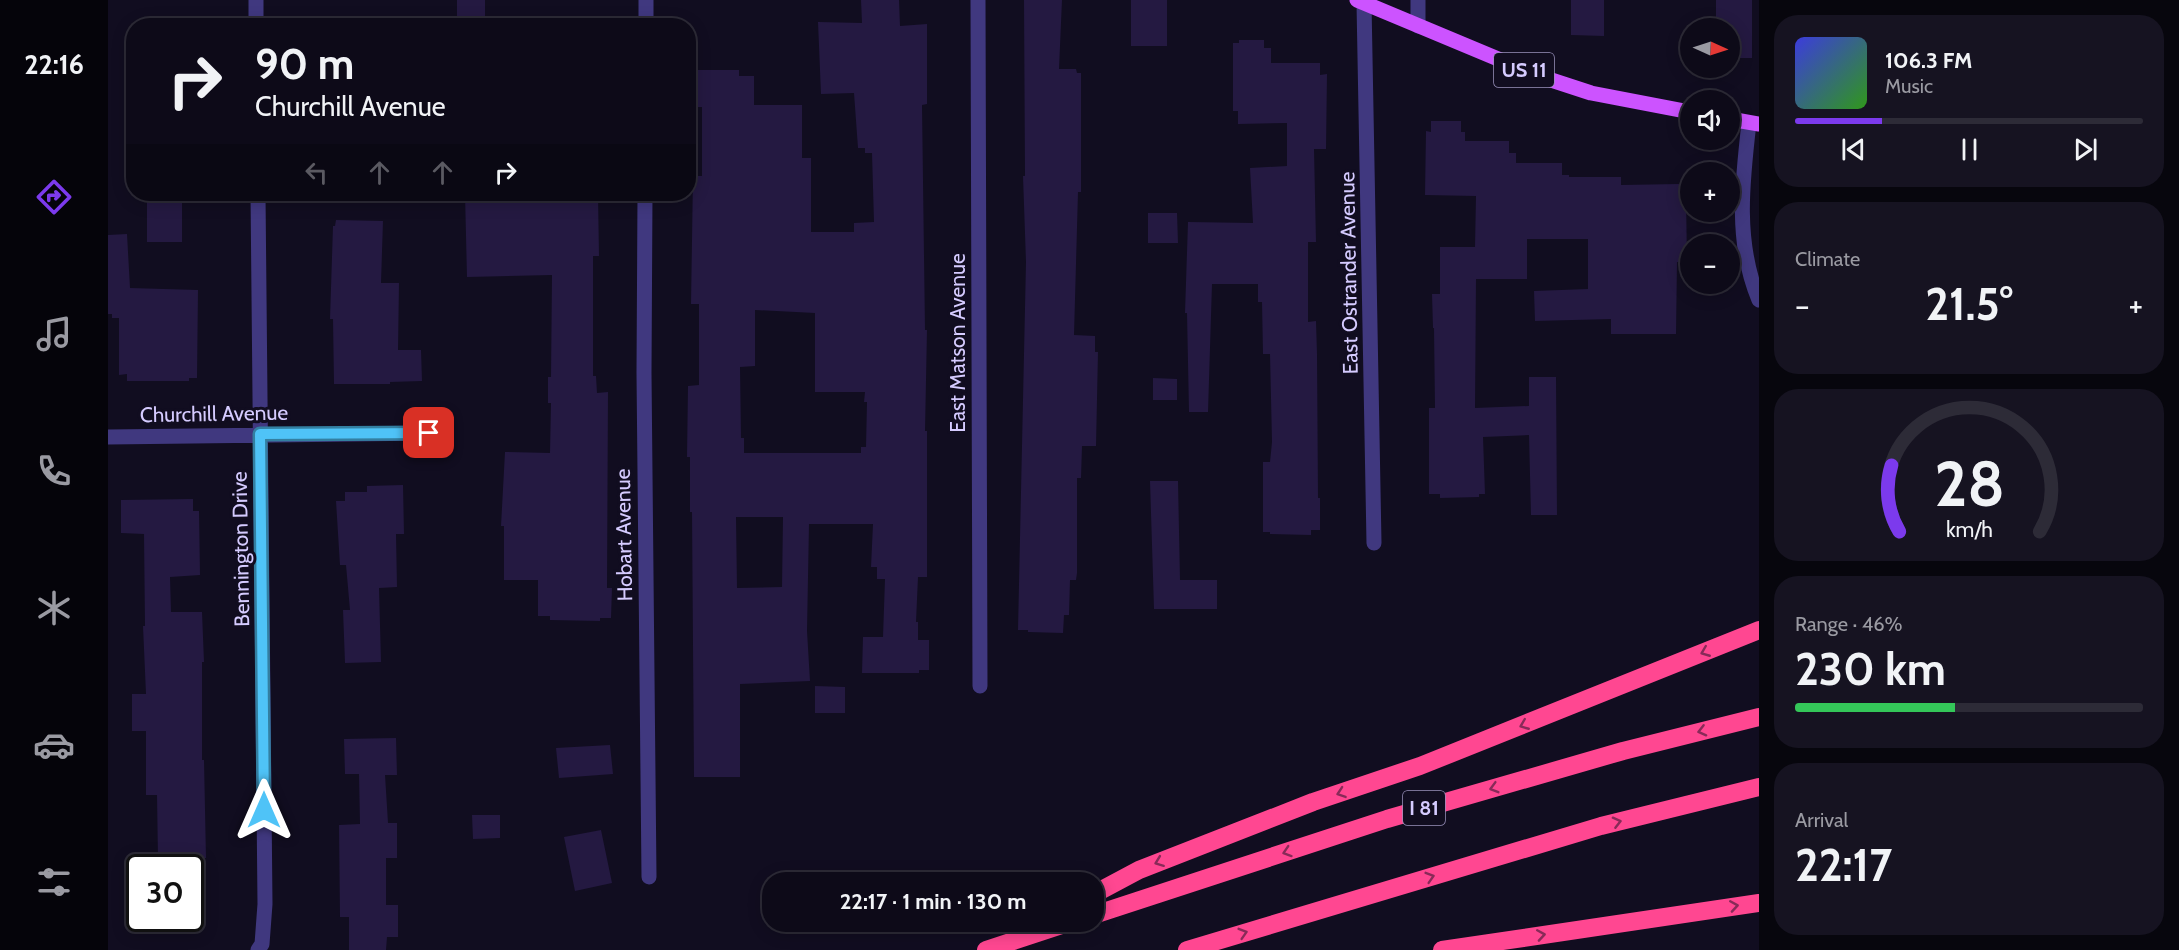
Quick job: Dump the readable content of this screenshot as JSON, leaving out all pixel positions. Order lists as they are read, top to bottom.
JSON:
{
  "streets": {
    "highway": ["I 81"],
    "main road": ["US 11"],
    "street": [
      "East Ostrander Avenue",
      "East Matson Avenue",
      "Churchill Avenue",
      "Hobart Avenue",
      "Bennington Drive"
    ]
  },
  "crossings": [
    ["US 11", "East Ostrander Avenue"],
    ["Churchill Avenue", "Bennington Drive"]
  ],
  "north": "right",
  "page": {
    "tabs": "22:16",
    "map_buttons": ["+", "−"],
    "turn": ["90 m", "Churchill Avenue"],
    "song": ["106.3 FM", "Music"],
    "tile": [
      "Climate",
      ["Range · 46%", "230 km"],
      ["Arrival", "22:17"]
    ],
    "heat": ["−", "21.5°", "+"],
    "limit": "30",
    "trip": "22:17 · 1 min · 130 m",
    "gauge": ["28", "km/h"]
  }
}
